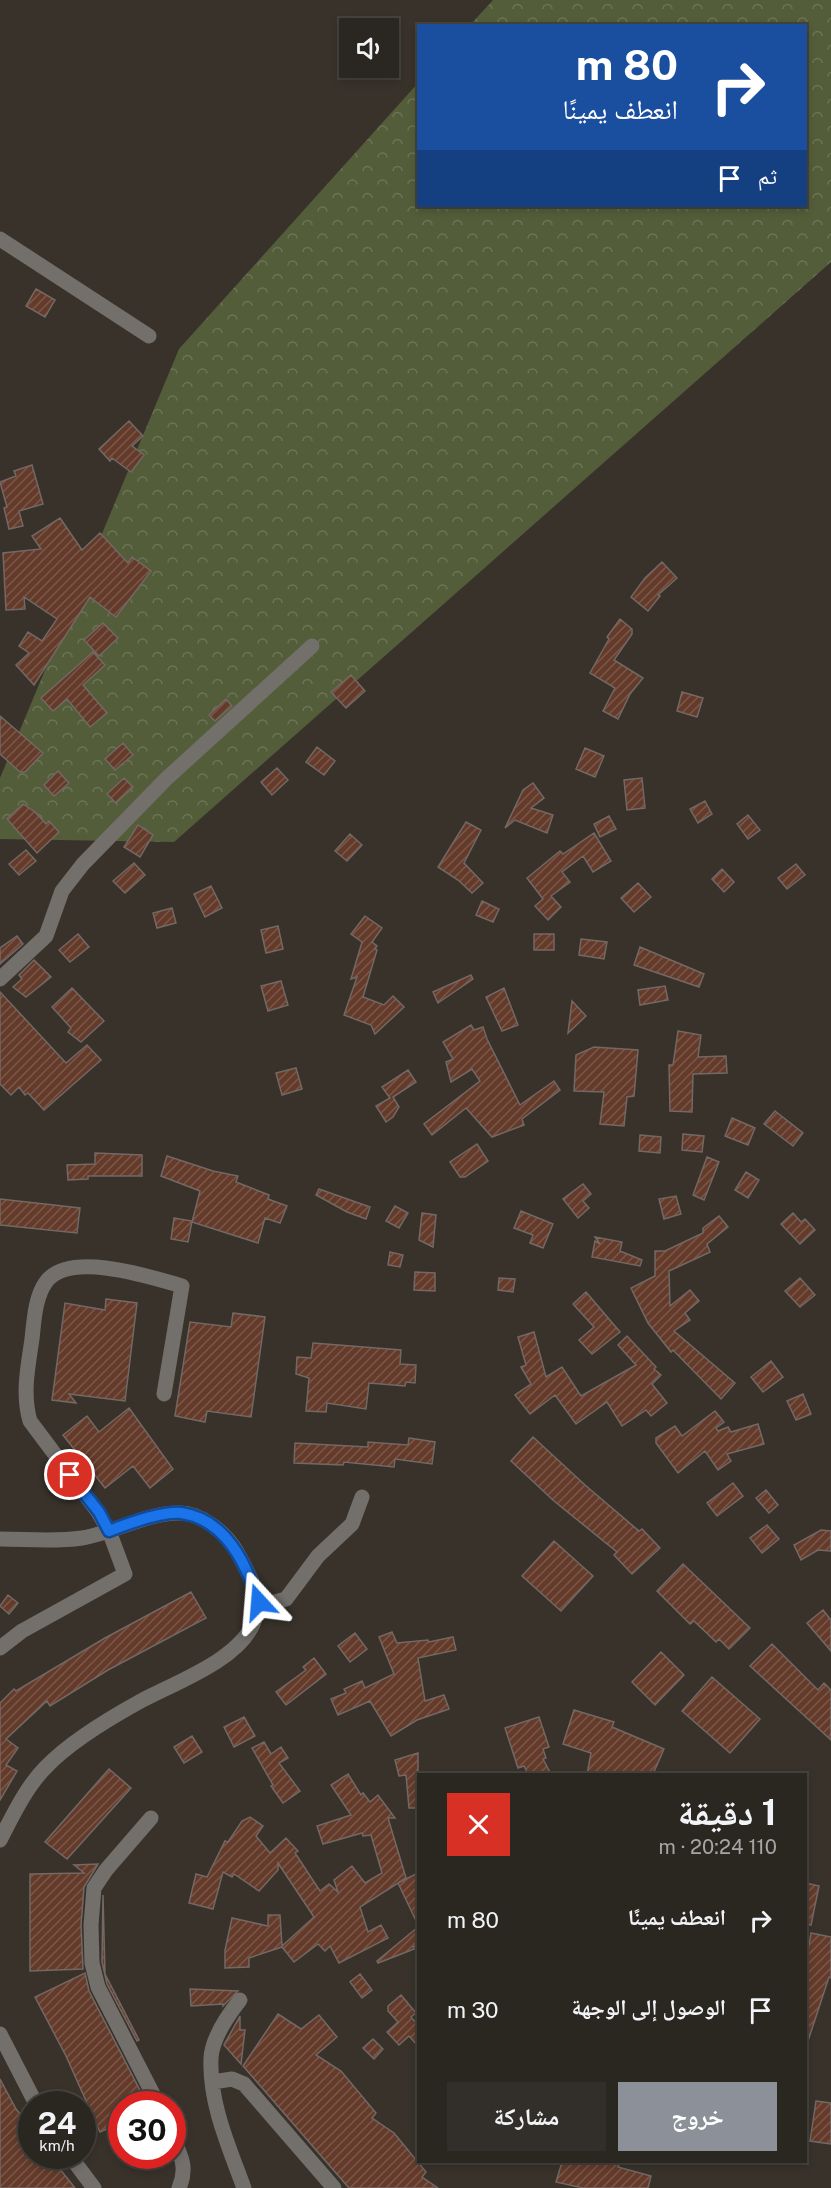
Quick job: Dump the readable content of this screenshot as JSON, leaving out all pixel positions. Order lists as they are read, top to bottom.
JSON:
{
  "page": {
    "turn": ["80 m", "انعطف يمينًا"],
    "then": "ثم",
    "heading": ["1 دقيقة", "110 m · 20:24"],
    "list": [
      {
        "name": "انعطف يمينًا",
        "value": "80 m"
      },
      {
        "name": "الوصول إلى الوجهة",
        "value": "30 m"
      }
    ],
    "buttons": ["خروج", "مشاركة"],
    "speed": "24 km/h",
    "limit": "30"
  }
}
